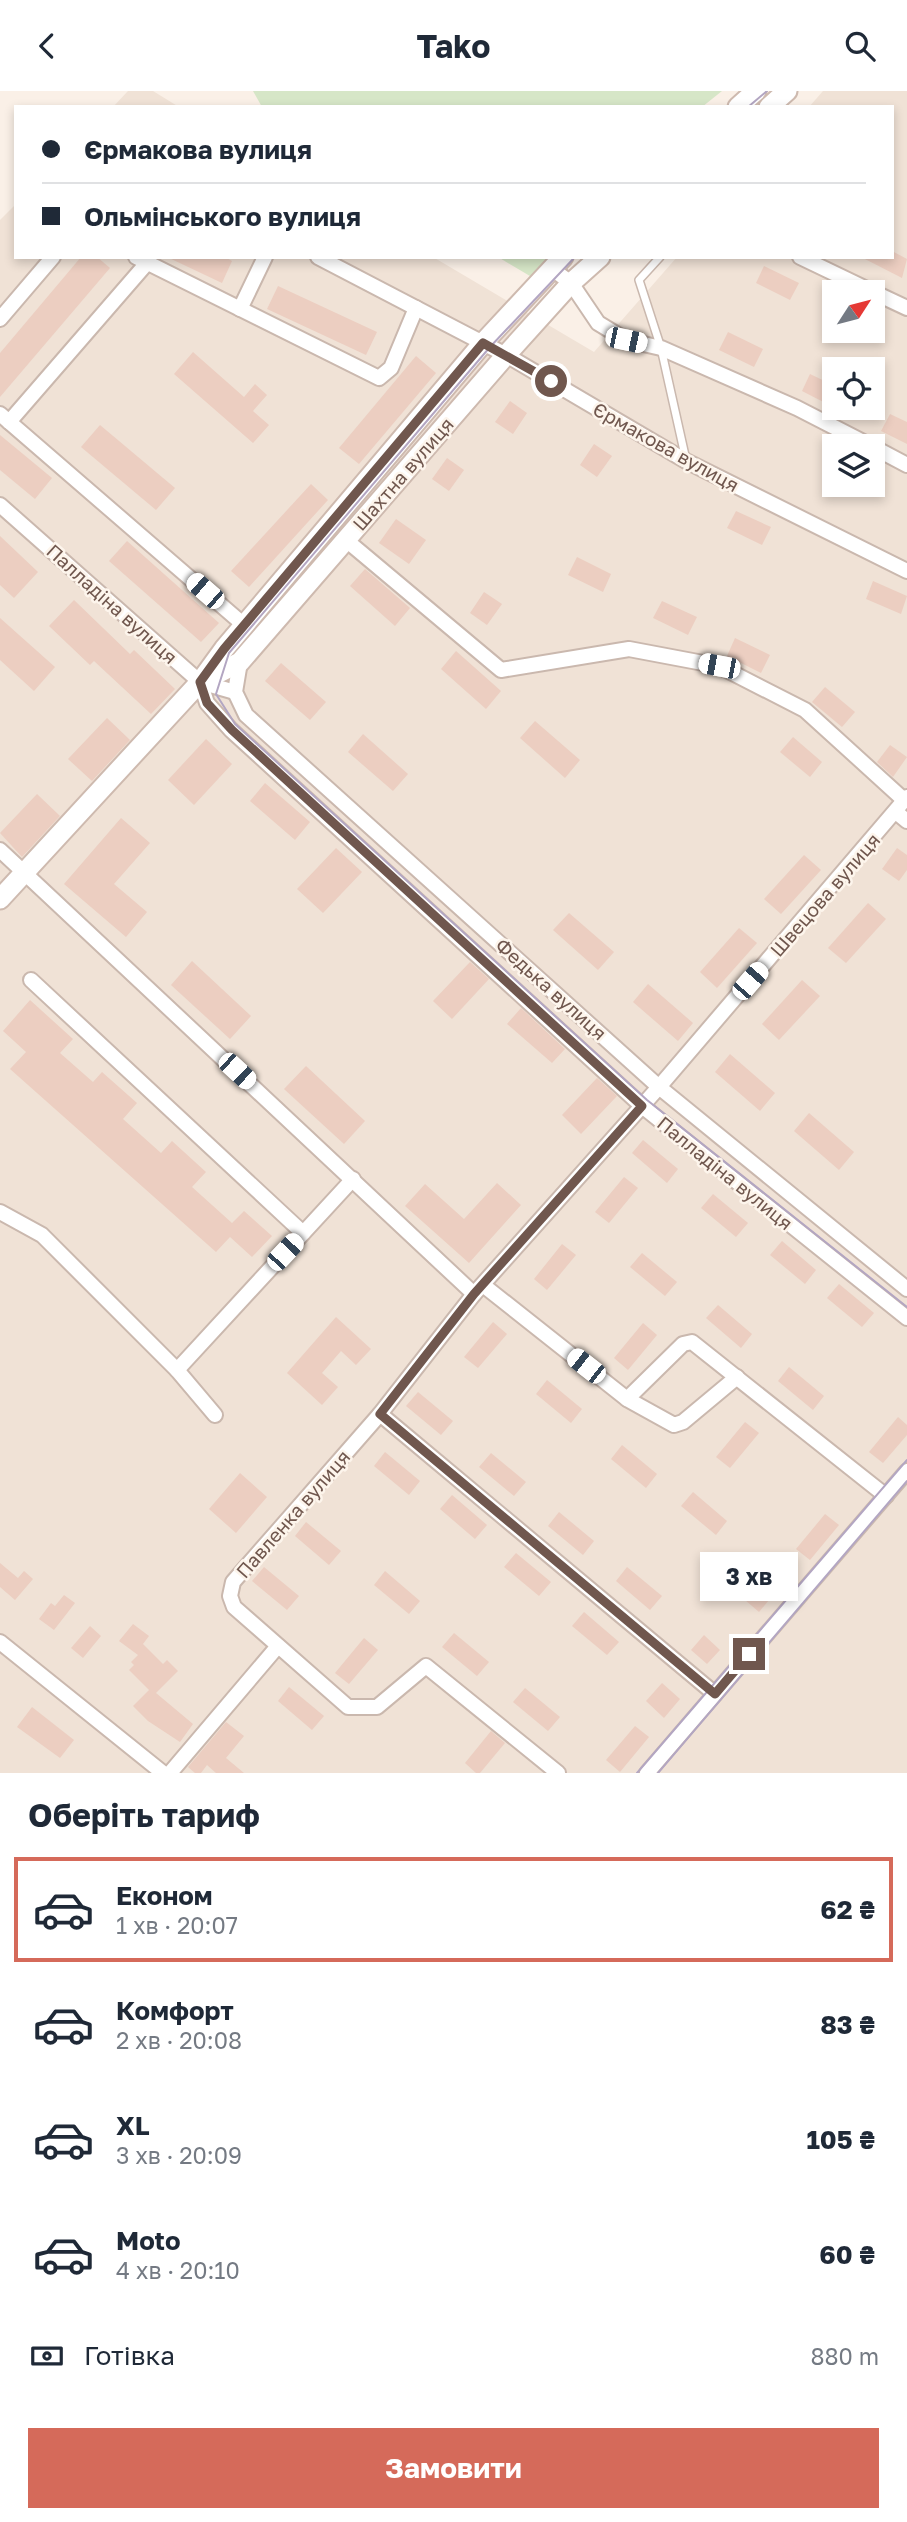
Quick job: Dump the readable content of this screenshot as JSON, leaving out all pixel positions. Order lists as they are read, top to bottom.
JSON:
{
  "streets": {
    "main road": ["Шахтна вулиця"],
    "street": [
      "Єрмакова вулиця",
      "Палладіна вулиця",
      "Швецова вулиця",
      "Федька вулиця",
      "Павленка вулиця"
    ]
  },
  "crossings": [
    ["Єрмакова вулиця", "Шахтна вулиця"],
    ["Шахтна вулиця", "Палладіна вулиця"],
    ["Палладіна вулиця", "Павленка вулиця"],
    ["Швецова вулиця", "Федька вулиця"],
    ["Швецова вулиця", "Павленка вулиця"],
    ["Федька вулиця", "Павленка вулиця"]
  ],
  "north": "top right",
  "page": {
    "header": "Tako",
    "banner": ["Єрмакова вулиця", "Ольмінського вулиця"],
    "bubble": "3 хв",
    "heading": "Оберіть тариф",
    "list": [
      {
        "name": "Економ",
        "note": "1 хв · 20:07",
        "value": "62 ₴"
      },
      {
        "name": "Комфорт",
        "note": "2 хв · 20:08",
        "value": "83 ₴"
      },
      {
        "name": "XL",
        "note": "3 хв · 20:09",
        "value": "105 ₴"
      },
      {
        "name": "Moto",
        "note": "4 хв · 20:10",
        "value": "60 ₴"
      }
    ],
    "pay": ["Готівка", "880 m"],
    "buttons": "Замовити"
  }
}
